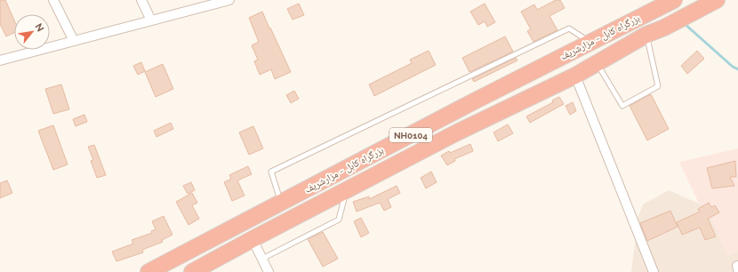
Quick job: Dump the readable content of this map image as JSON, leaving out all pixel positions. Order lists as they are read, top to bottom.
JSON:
{
  "streets": {
    "highway": ["بزرگراه کابل - مزارشریف", "NH0104"]
  },
  "north": "top right"
}
